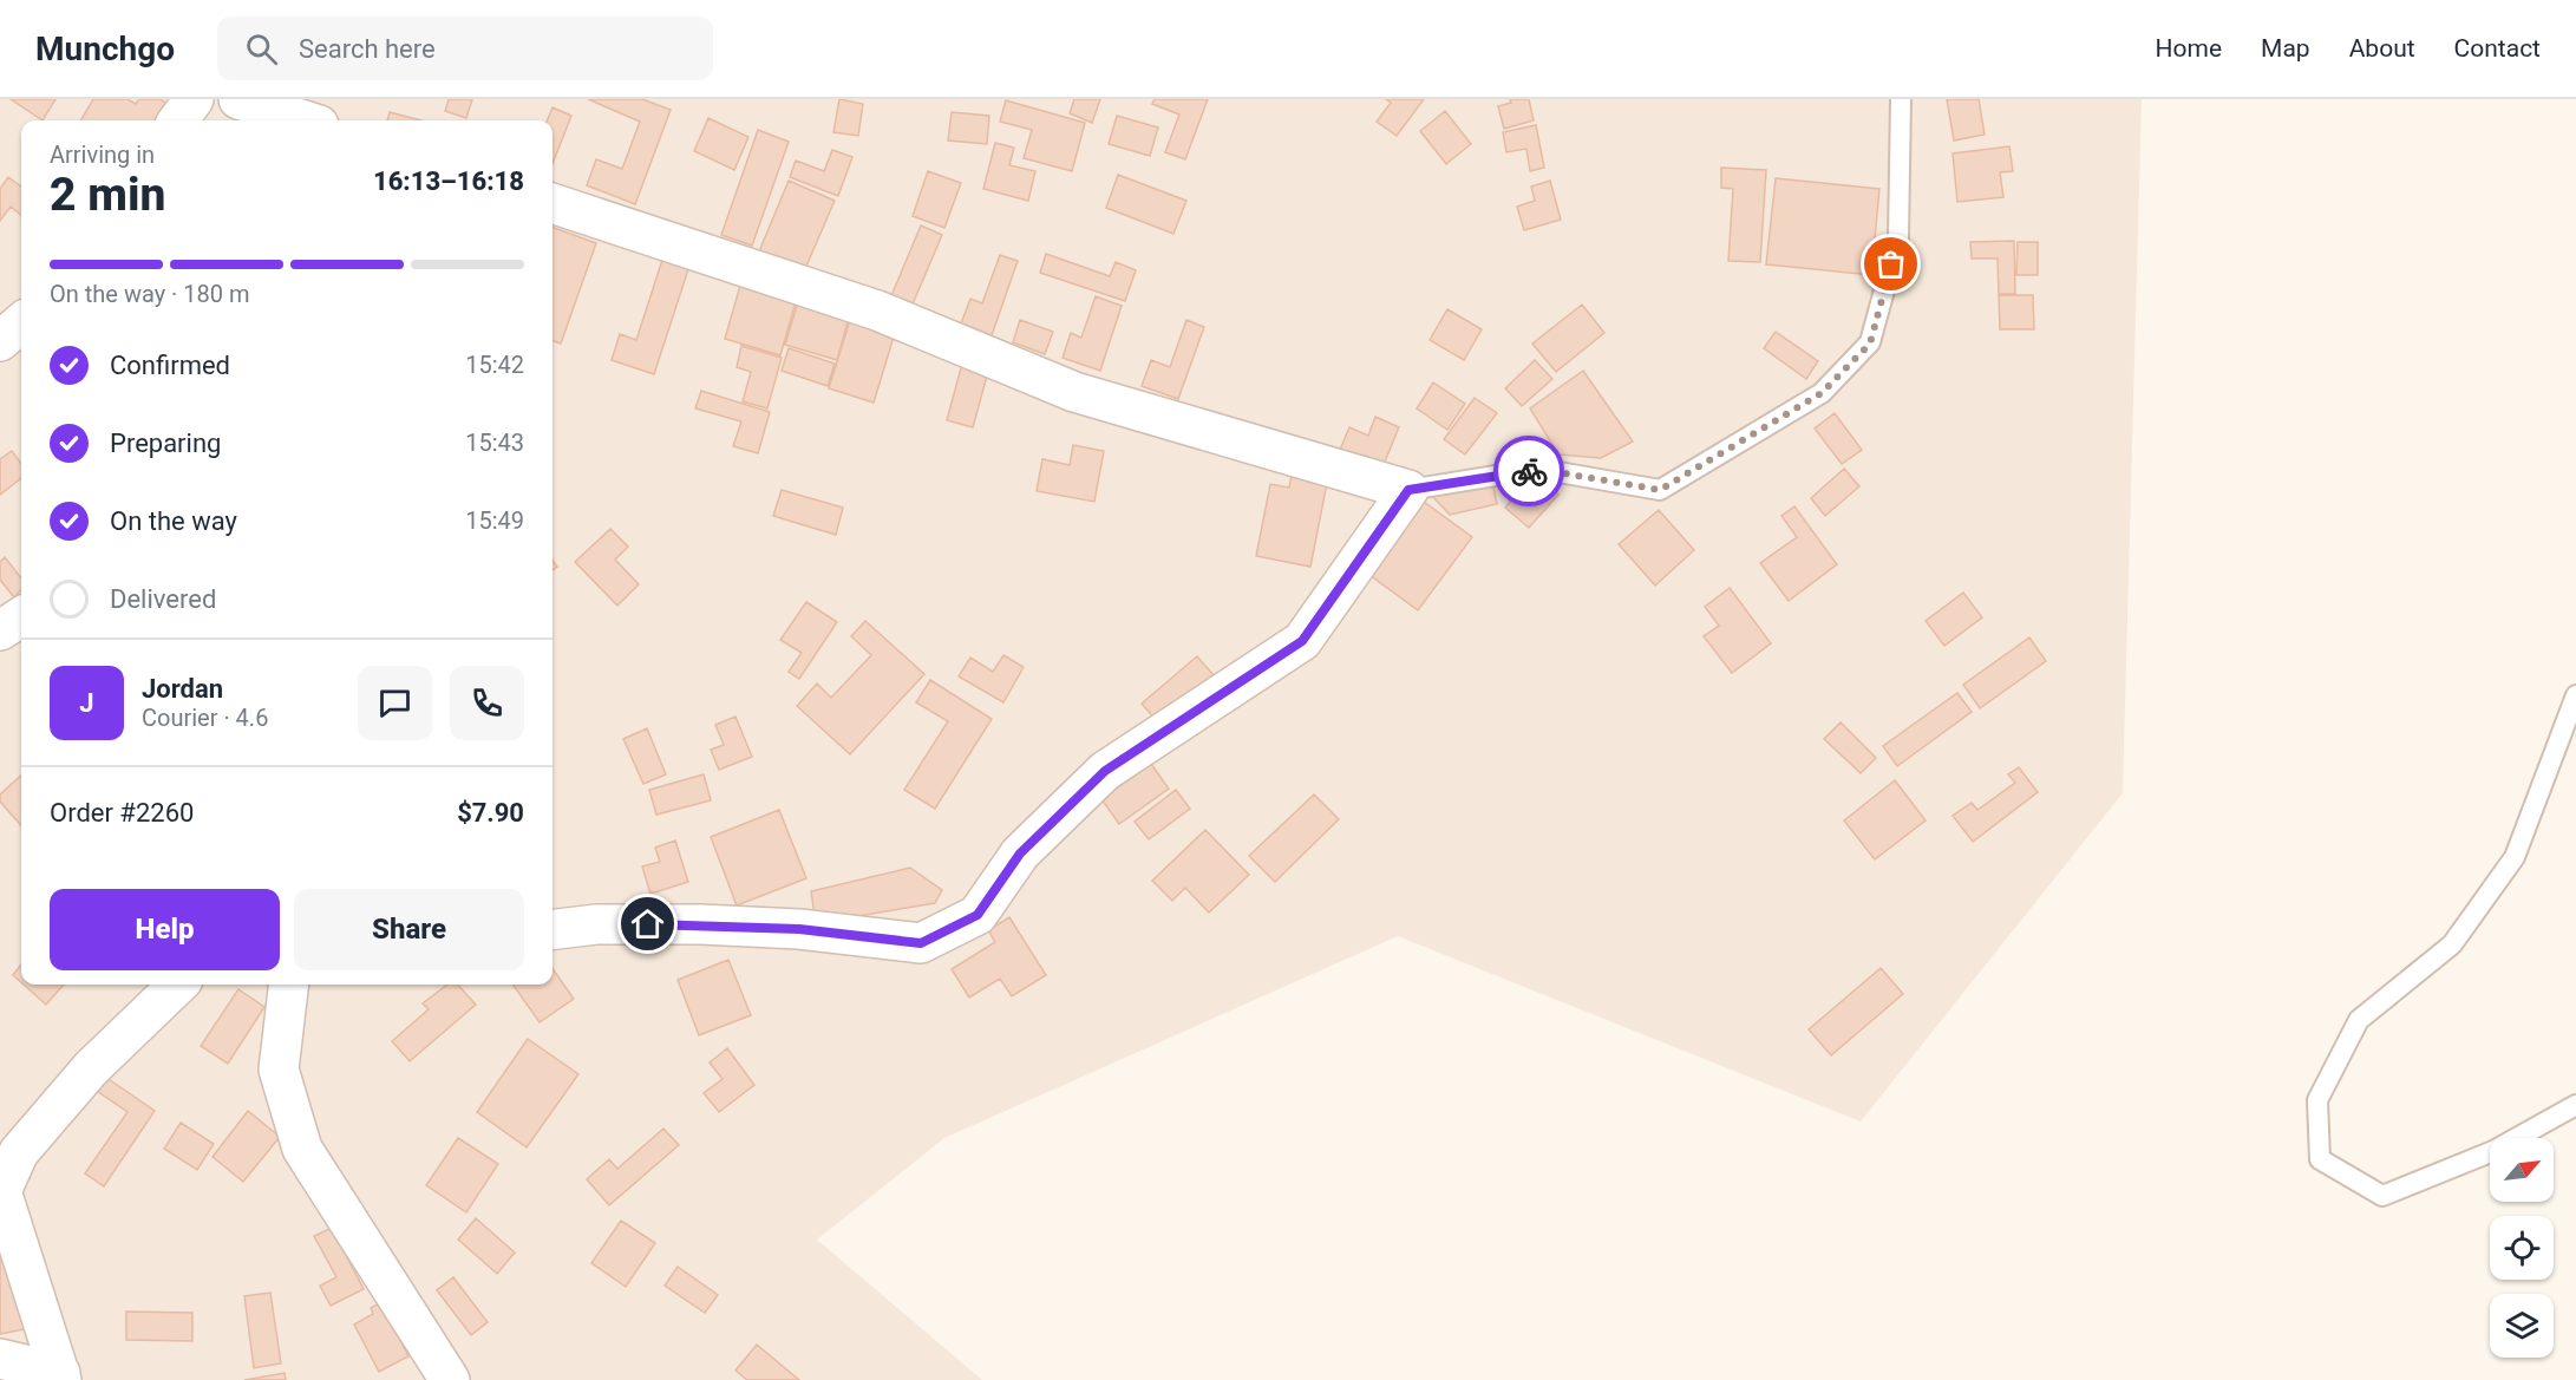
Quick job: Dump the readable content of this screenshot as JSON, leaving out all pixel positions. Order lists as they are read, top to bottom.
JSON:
{
  "north": "top right",
  "page": {
    "header": "Munchgo",
    "search": "Search here",
    "nav": [
      "Home",
      "Map",
      "About",
      "Contact"
    ],
    "heading": ["2 min", "Arriving in", "16:13–16:18"],
    "panel": [
      "Jordan",
      "Courier · 4.6",
      "Order #2260",
      "$7.90"
    ],
    "bar": "On the way · 180 m",
    "list": [
      ["Confirmed", "15:42"],
      ["Preparing", "15:43"],
      ["On the way", "15:49"],
      "Delivered"
    ],
    "round": "J",
    "buttons": ["Help", "Share"]
  }
}
